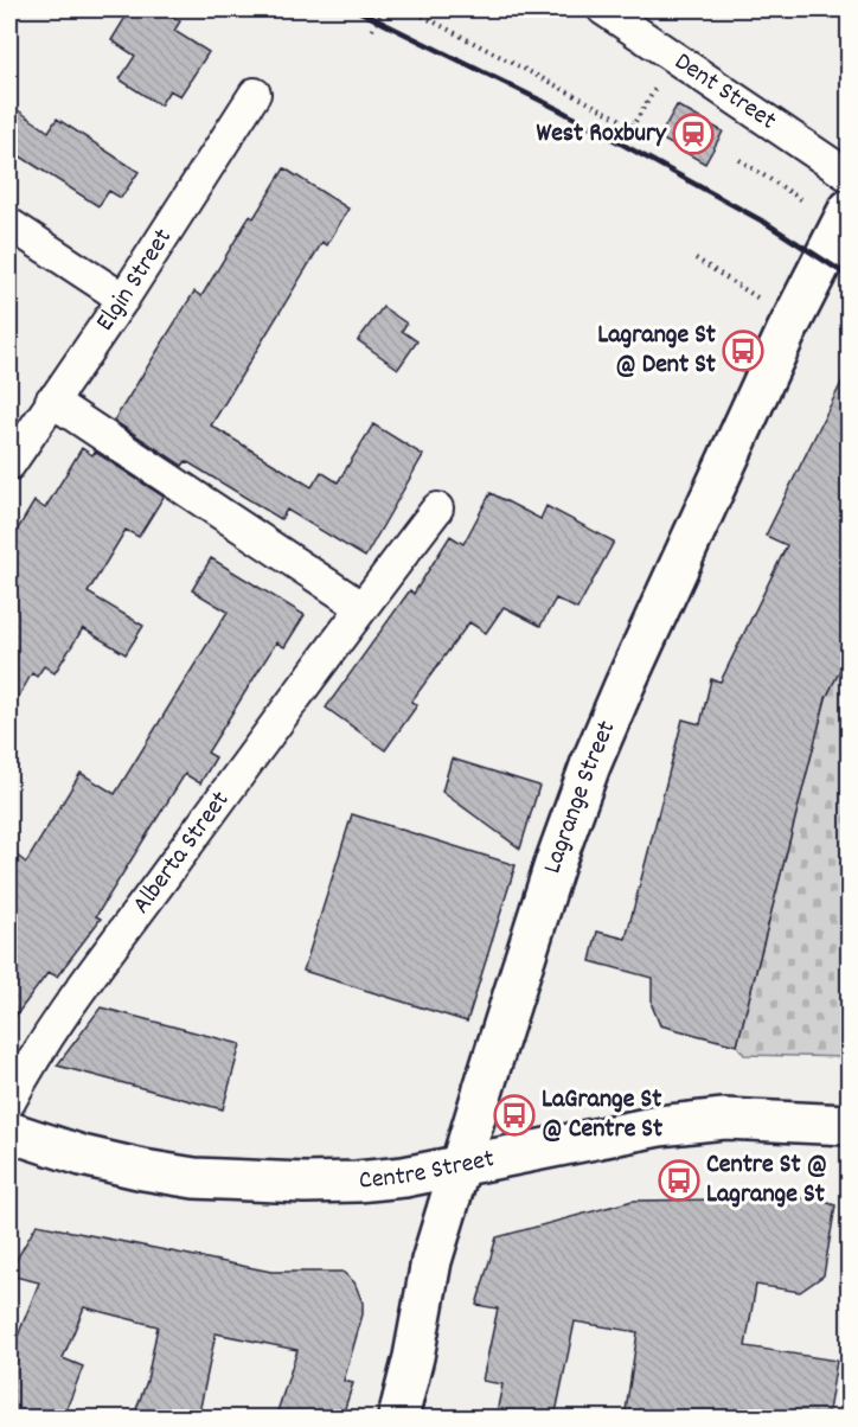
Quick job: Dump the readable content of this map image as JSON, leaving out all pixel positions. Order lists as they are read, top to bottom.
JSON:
{
  "streets": {
    "main road": ["Lagrange Street", "Centre Street"],
    "street": ["Dent Street", "Elgin Street", "Alberta Street"]
  },
  "crossings": [
    ["Lagrange Street", "Centre Street"]
  ],
  "places": {
    "station": ["West Roxbury"],
    "bus stop": ["Lagrange St @ Dent St", "LaGrange St @ Centre St", "Centre St @ Lagrange St"]
  }
}
